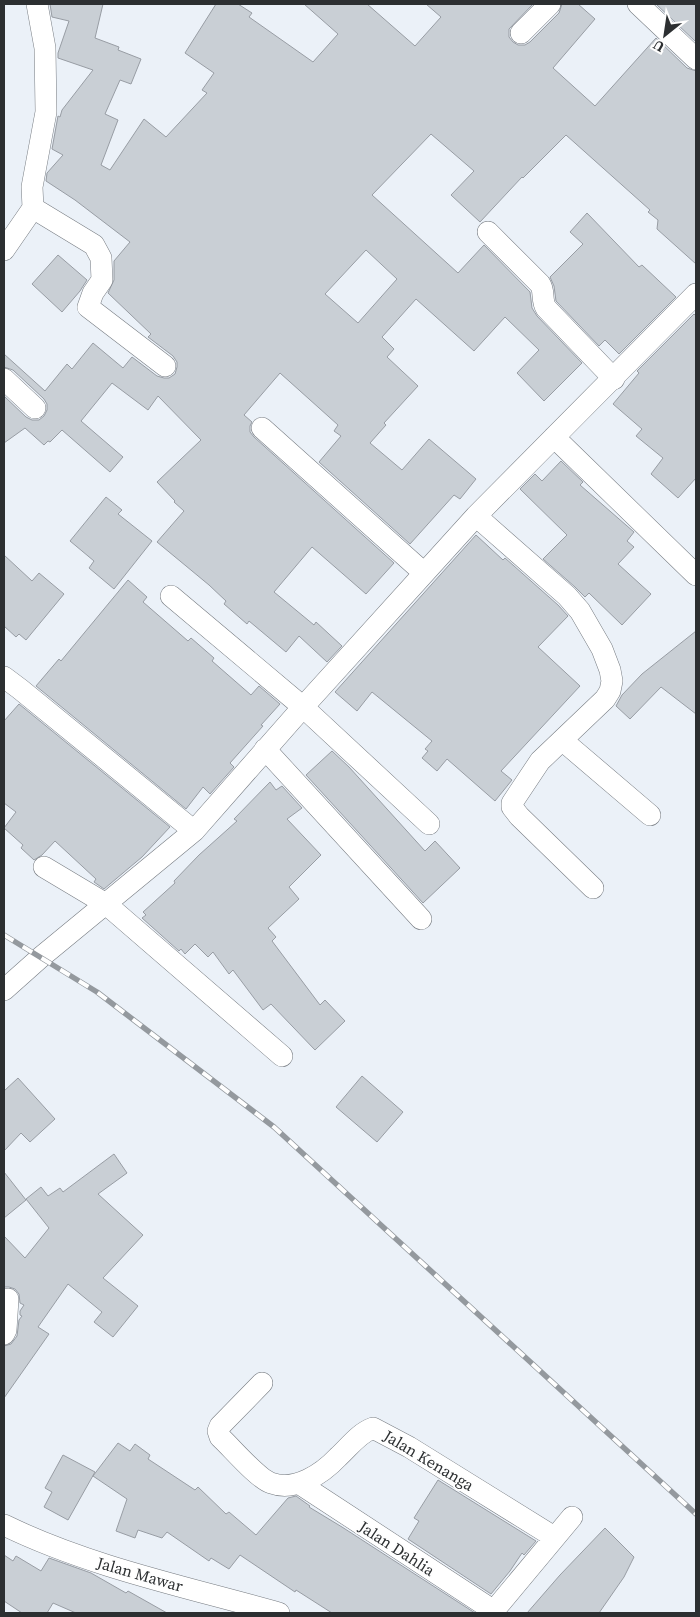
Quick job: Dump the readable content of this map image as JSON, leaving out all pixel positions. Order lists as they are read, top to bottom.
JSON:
{
  "streets": {
    "street": ["Jalan Kenanga", "Jalan Dahlia", "Jalan Mawar"]
  },
  "crossings": [
    ["Jalan Kenanga", "Jalan Dahlia"]
  ],
  "north": "bottom left"
}
